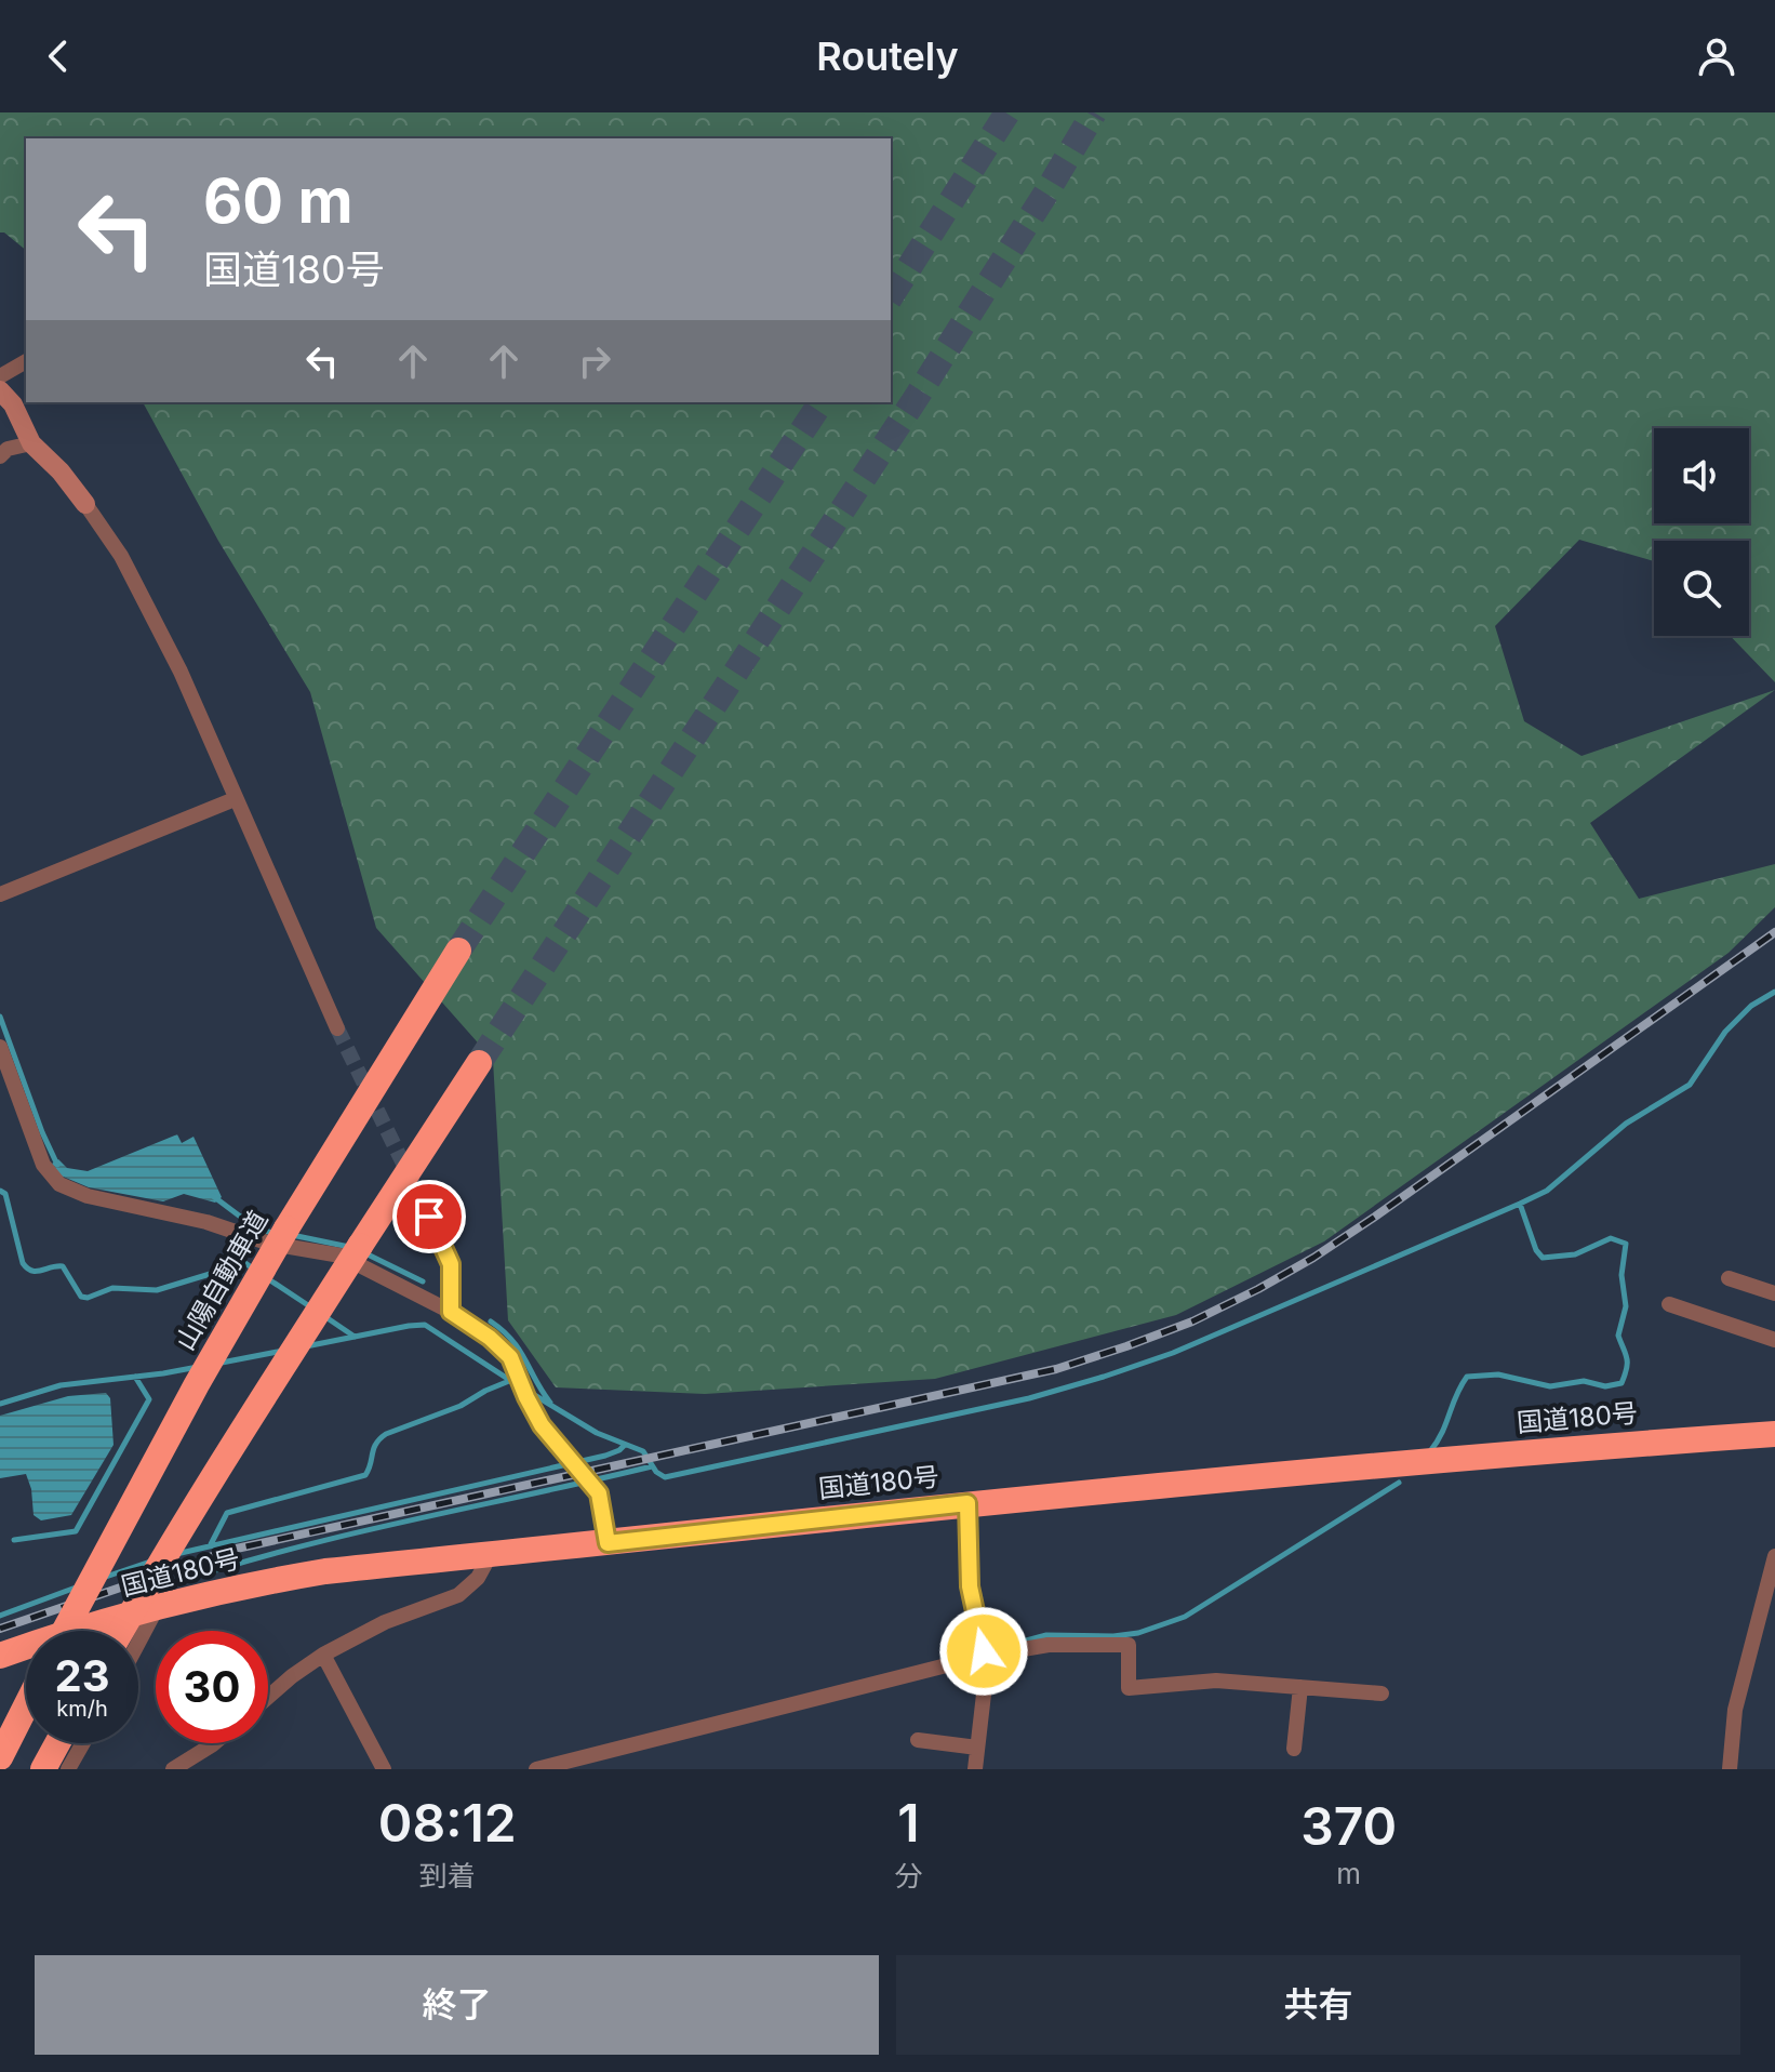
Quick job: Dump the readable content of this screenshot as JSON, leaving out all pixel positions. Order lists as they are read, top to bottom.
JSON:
{
  "streets": {
    "highway": ["山陽自動車道", "国道180号"]
  },
  "page": {
    "header": "Routely",
    "turn": ["60 m", "国道180号"],
    "speed": "23 km/h",
    "limit": "30",
    "eta": [
      "08:12",
      "到着",
      "1",
      "分",
      "370",
      "m"
    ],
    "buttons": ["終了", "共有"]
  }
}
